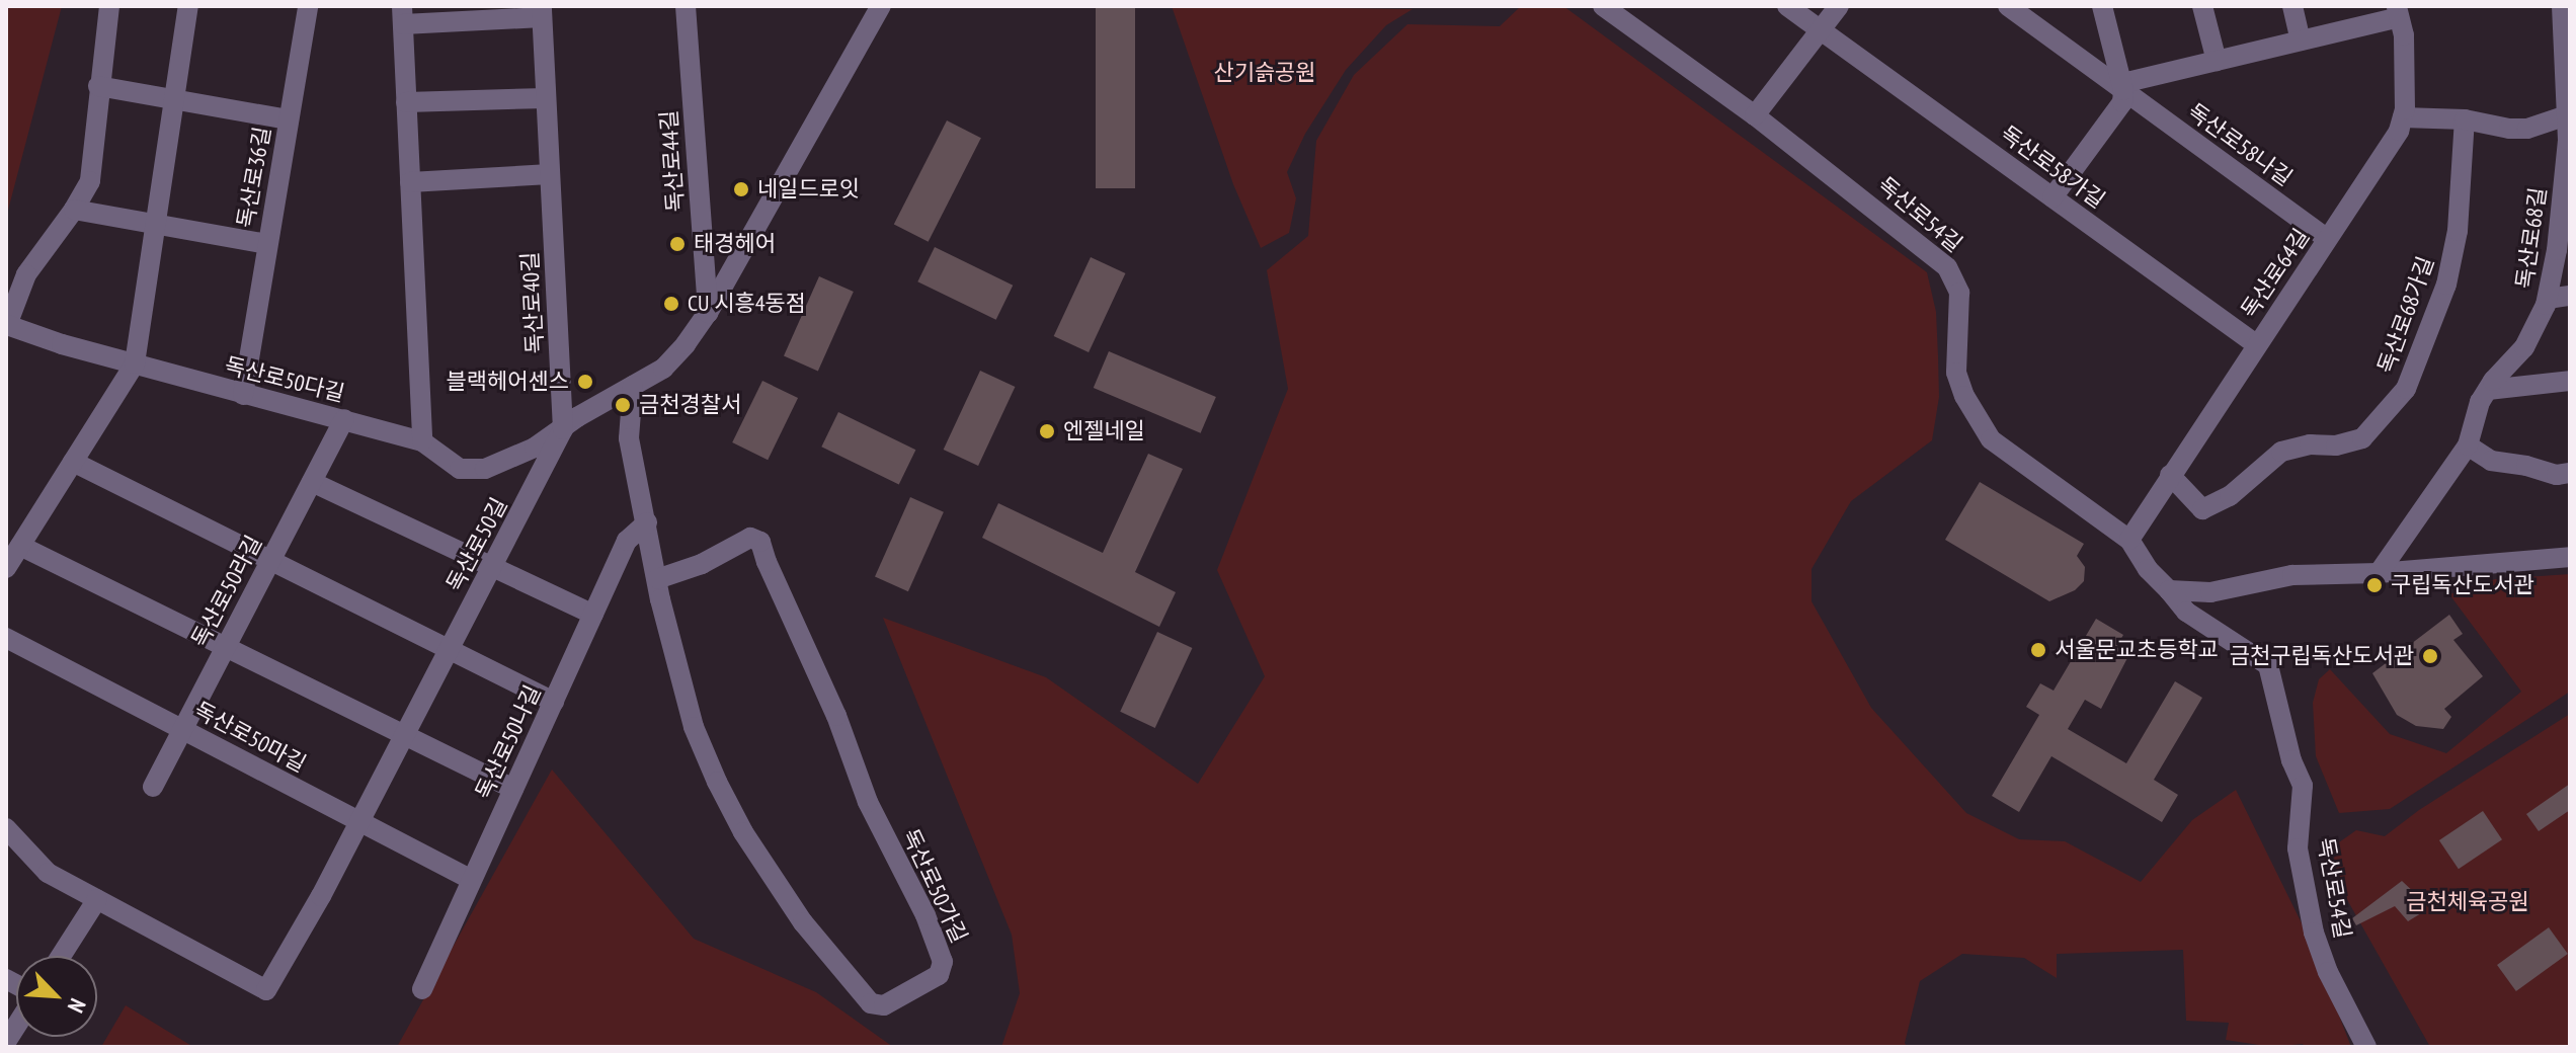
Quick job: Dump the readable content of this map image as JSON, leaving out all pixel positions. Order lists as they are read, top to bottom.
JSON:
{
  "streets": {
    "street": [
      "독산로58나길",
      "독산로44길",
      "독산로58가길",
      "독산로36길",
      "독산로54길",
      "독산로68길",
      "독산로64길",
      "독산로40길",
      "독산로68가길",
      "독산로50다길",
      "독산로50길",
      "독산로50라길",
      "독산로50마길",
      "독산로50나길",
      "독산로50가길"
    ]
  },
  "crossings": [
    ["독산로58나길", "독산로64길"],
    ["독산로58가길", "독산로64길"],
    ["독산로36길", "독산로50다길"],
    ["독산로54길", "독산로64길"],
    ["독산로64길", "독산로68가길"],
    ["독산로40길", "독산로50다길"],
    ["독산로40길", "독산로50길"],
    ["독산로50다길", "독산로50길"],
    ["독산로50다길", "독산로50라길"],
    ["독산로50길", "독산로50마길"],
    ["독산로50라길", "독산로50마길"],
    ["독산로50마길", "독산로50나길"],
    ["독산로50나길", "독산로50가길"]
  ],
  "parks": ["산기슭공원", "금천체육공원"],
  "places": [
    "네일드로잇",
    "태경헤어",
    "CU 시흥4동점",
    "블랙헤어센스",
    "금천경찰서",
    "엔젤네일",
    "구립독산도서관",
    "서울문교초등학교",
    "금천구립독산도서관"
  ],
  "north": "bottom right"
}
